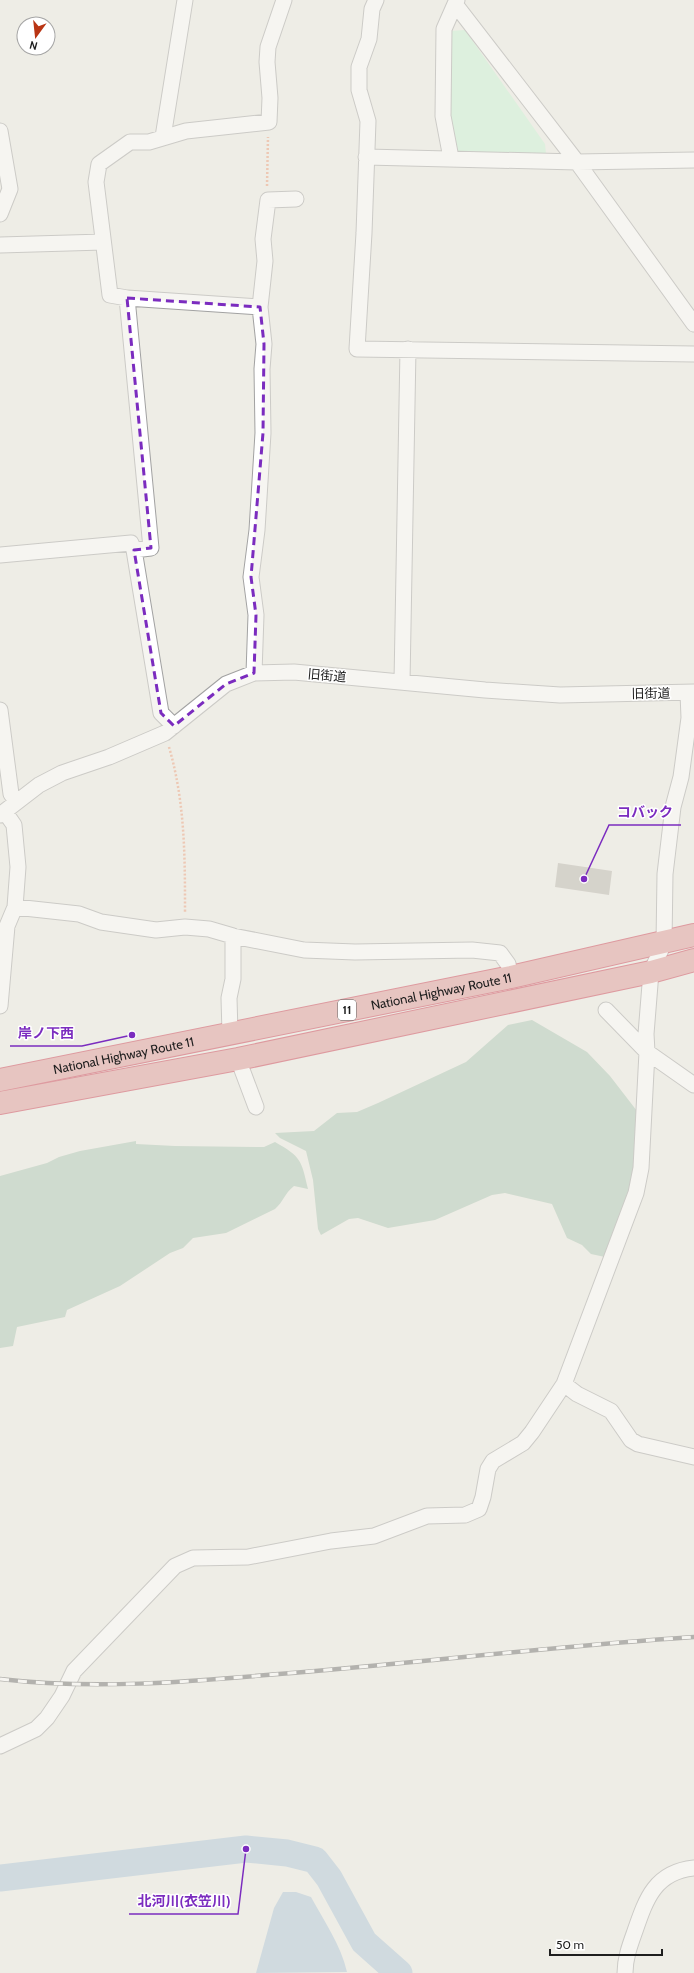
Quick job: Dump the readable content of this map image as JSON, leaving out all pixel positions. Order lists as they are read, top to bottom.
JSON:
{
  "streets": {
    "highway": ["National Highway Route 11", "11"],
    "street": ["旧街道"]
  },
  "places": ["コバック", "岸ノ下西", "北河川(衣笠川)"],
  "scale_bar": "50 m",
  "north": "bottom"
}
